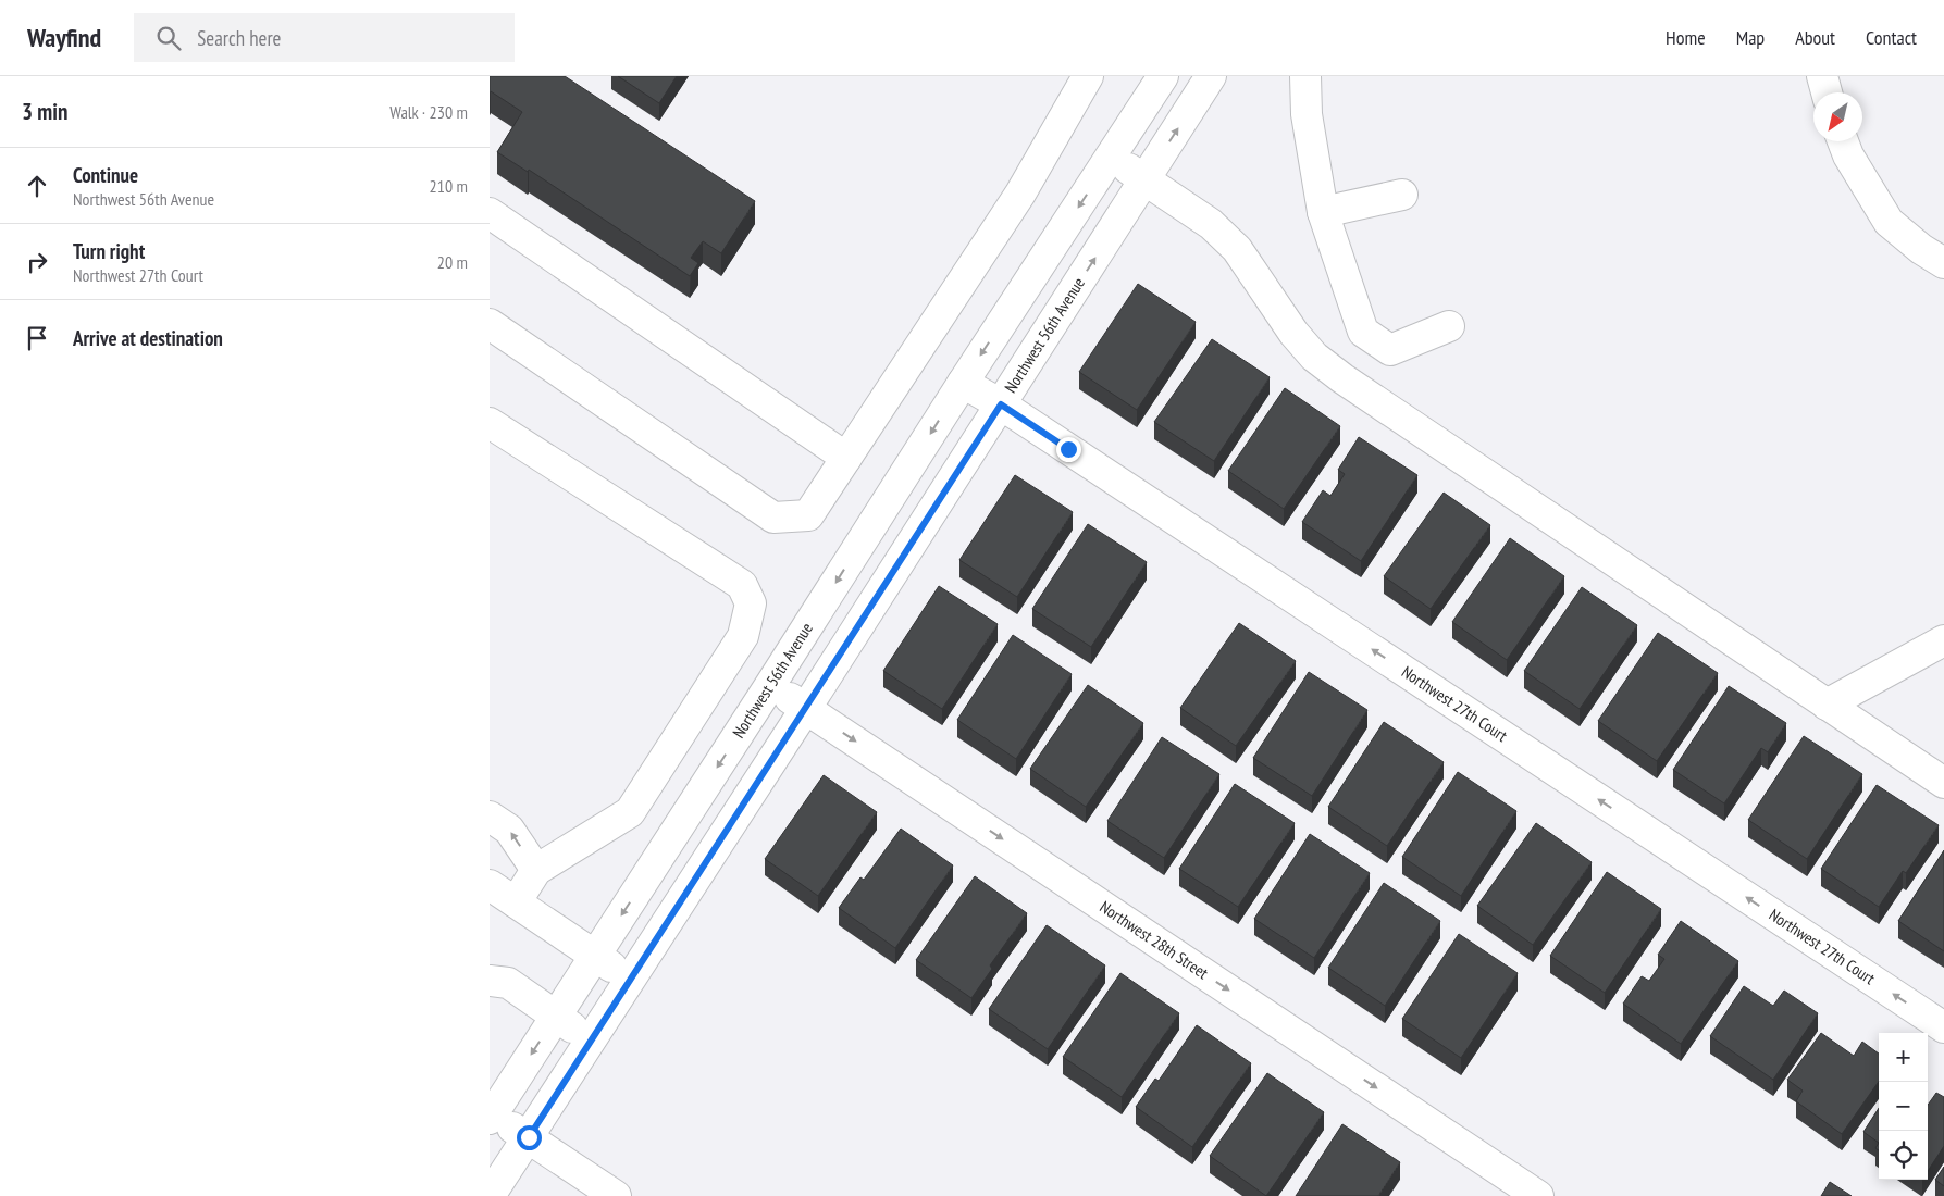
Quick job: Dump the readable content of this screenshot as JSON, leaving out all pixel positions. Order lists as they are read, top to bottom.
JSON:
{
  "streets": {
    "street": ["Northwest 56th Avenue", "Northwest 27th Court", "Northwest 28th Street"]
  },
  "crossings": [
    ["Northwest 56th Avenue", "Northwest 27th Court"],
    ["Northwest 56th Avenue", "Northwest 28th Street"]
  ],
  "one_way": ["Northwest 28th Street"],
  "north": "bottom left",
  "page": {
    "header": "Wayfind",
    "search": "Search here",
    "nav": [
      "Home",
      "Map",
      "About",
      "Contact"
    ],
    "heading": ["3 min", "Walk · 230 m"],
    "list": [
      ["Continue", "Northwest 56th Avenue", "210 m"],
      ["Turn right", "Northwest 27th Court", "20 m"],
      "Arrive at destination"
    ],
    "map_buttons": ["+", "−"]
  }
}
